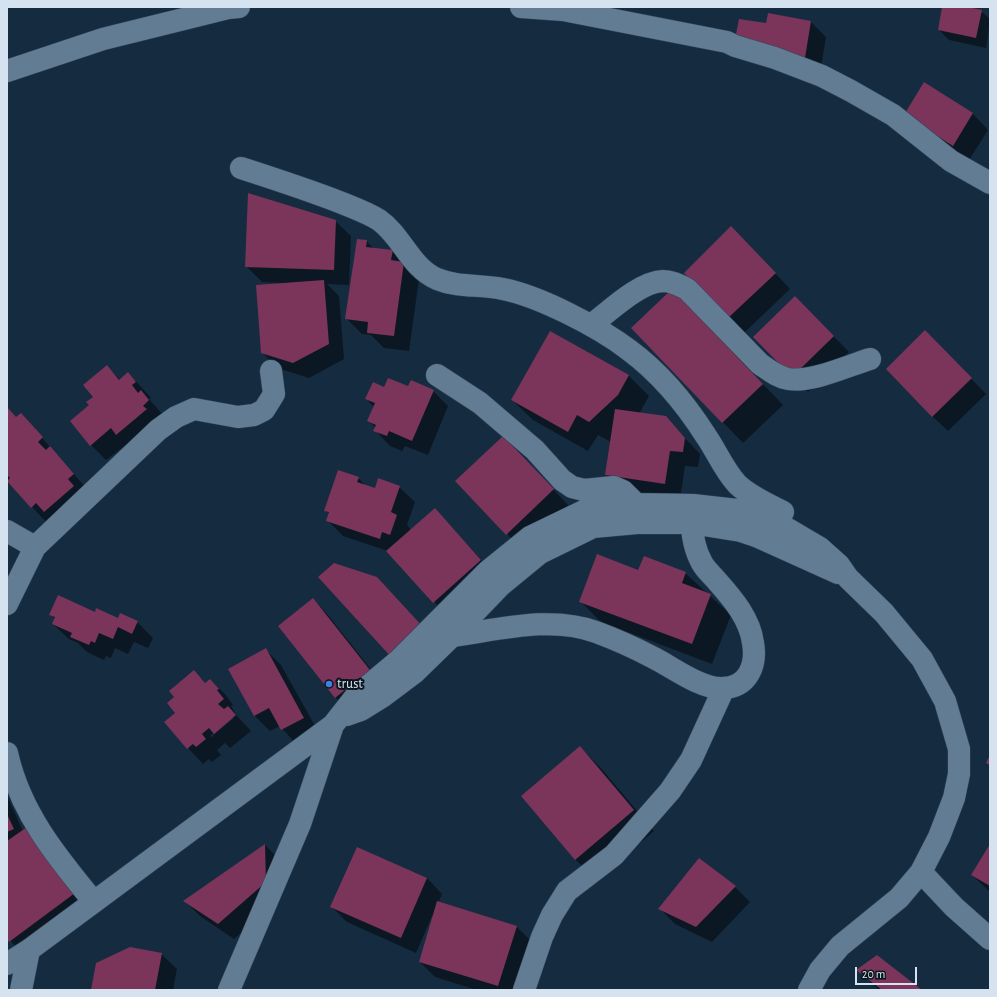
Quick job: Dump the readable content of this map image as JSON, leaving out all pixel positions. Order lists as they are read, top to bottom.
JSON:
{
  "places": ["trust"],
  "scale_bar": "20 m"
}
